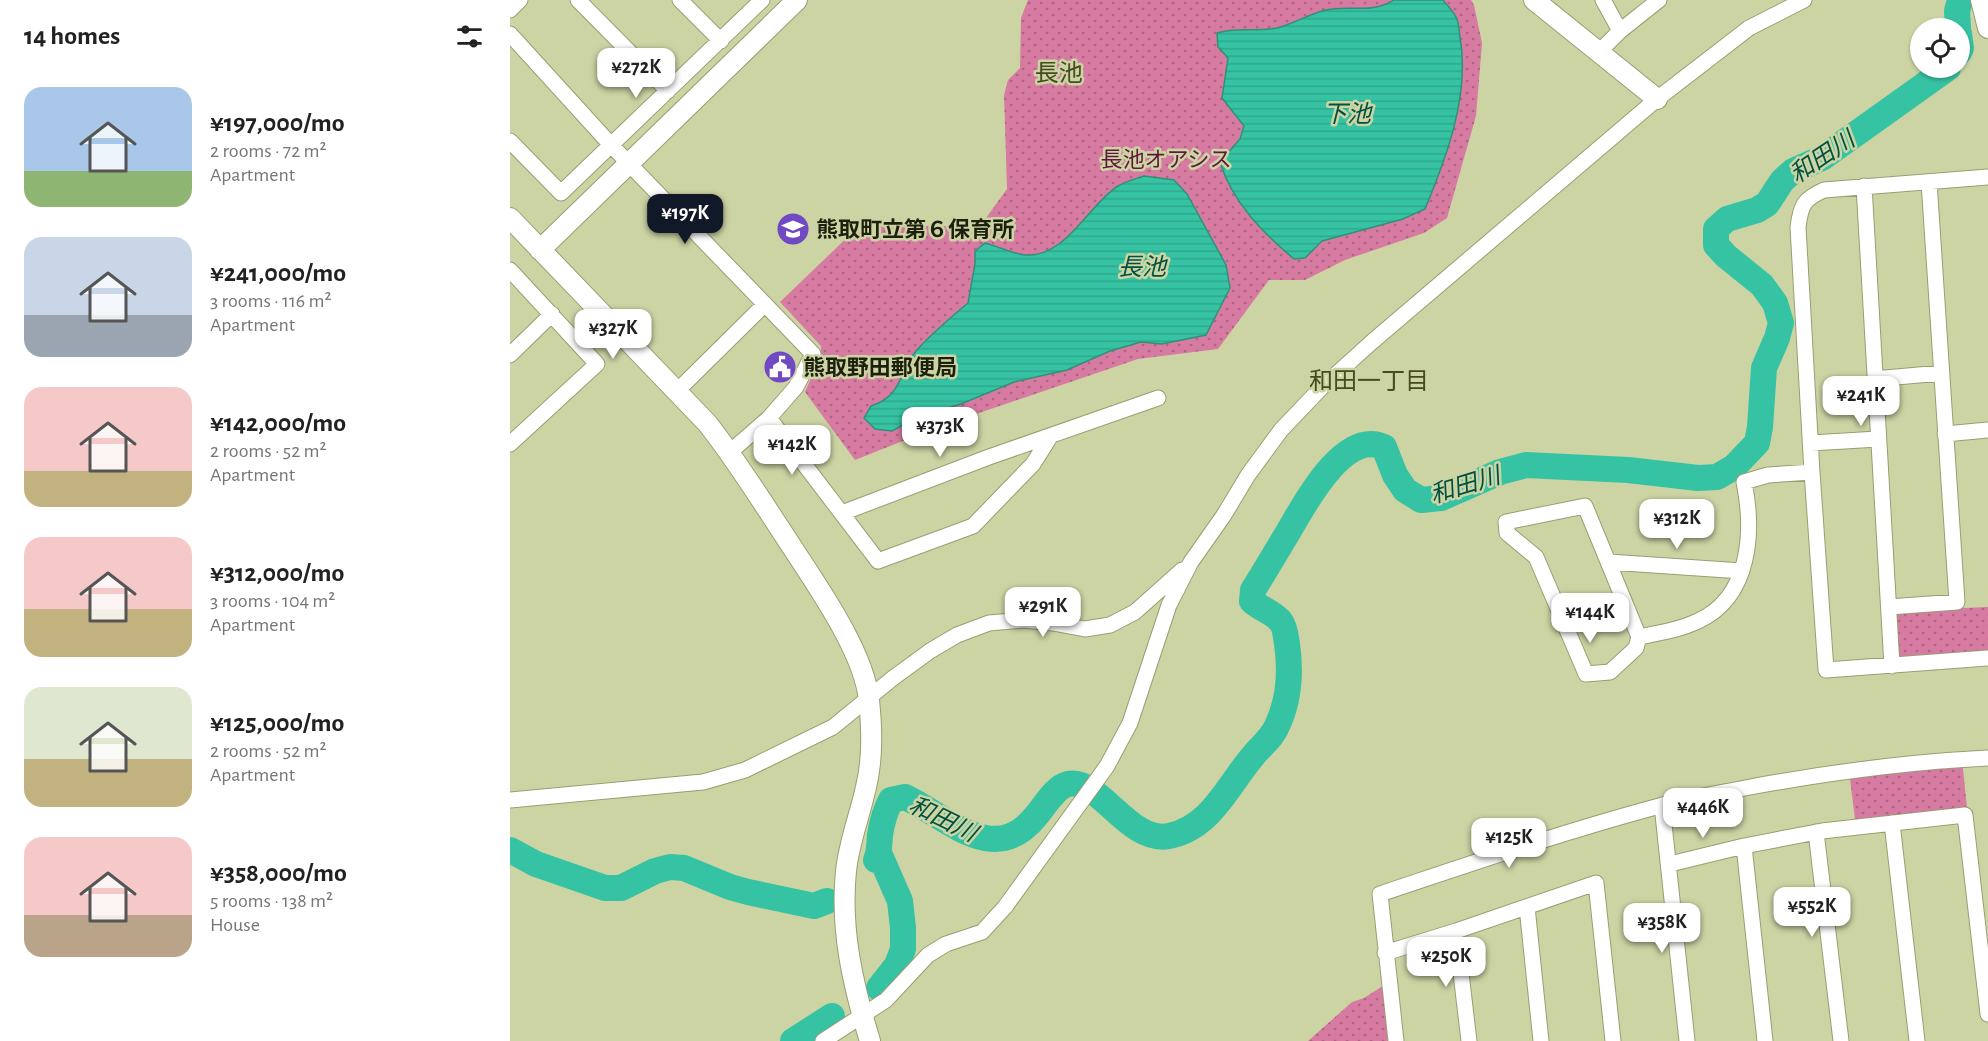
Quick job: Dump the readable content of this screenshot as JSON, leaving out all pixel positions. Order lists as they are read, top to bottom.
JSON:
{
  "districts": ["長池", "和田一丁目"],
  "water": ["下池", "和田川", "長池"],
  "parks": ["長池オアシス"],
  "places": {
    "school or university": ["熊取町立第６保育所"],
    "public building": ["熊取野田郵便局"]
  },
  "page": {
    "heading": "14 homes",
    "price": [
      "¥272K",
      "¥197K",
      "¥327K",
      "¥241K",
      "¥373K",
      "¥142K",
      "¥312K",
      "¥291K",
      "¥144K",
      "¥446K",
      "¥125K",
      "¥552K",
      "¥358K",
      "¥250K"
    ],
    "list": [
      {
        "name": "¥197,000/mo",
        "note": "2 rooms · 72 m² · Apartment"
      },
      {
        "name": "¥241,000/mo",
        "note": "3 rooms · 116 m² · Apartment"
      },
      {
        "name": "¥142,000/mo",
        "note": "2 rooms · 52 m² · Apartment"
      },
      {
        "name": "¥312,000/mo",
        "note": "3 rooms · 104 m² · Apartment"
      },
      {
        "name": "¥125,000/mo",
        "note": "2 rooms · 52 m² · Apartment"
      },
      {
        "name": "¥358,000/mo",
        "note": "5 rooms · 138 m² · House"
      }
    ]
  }
}
